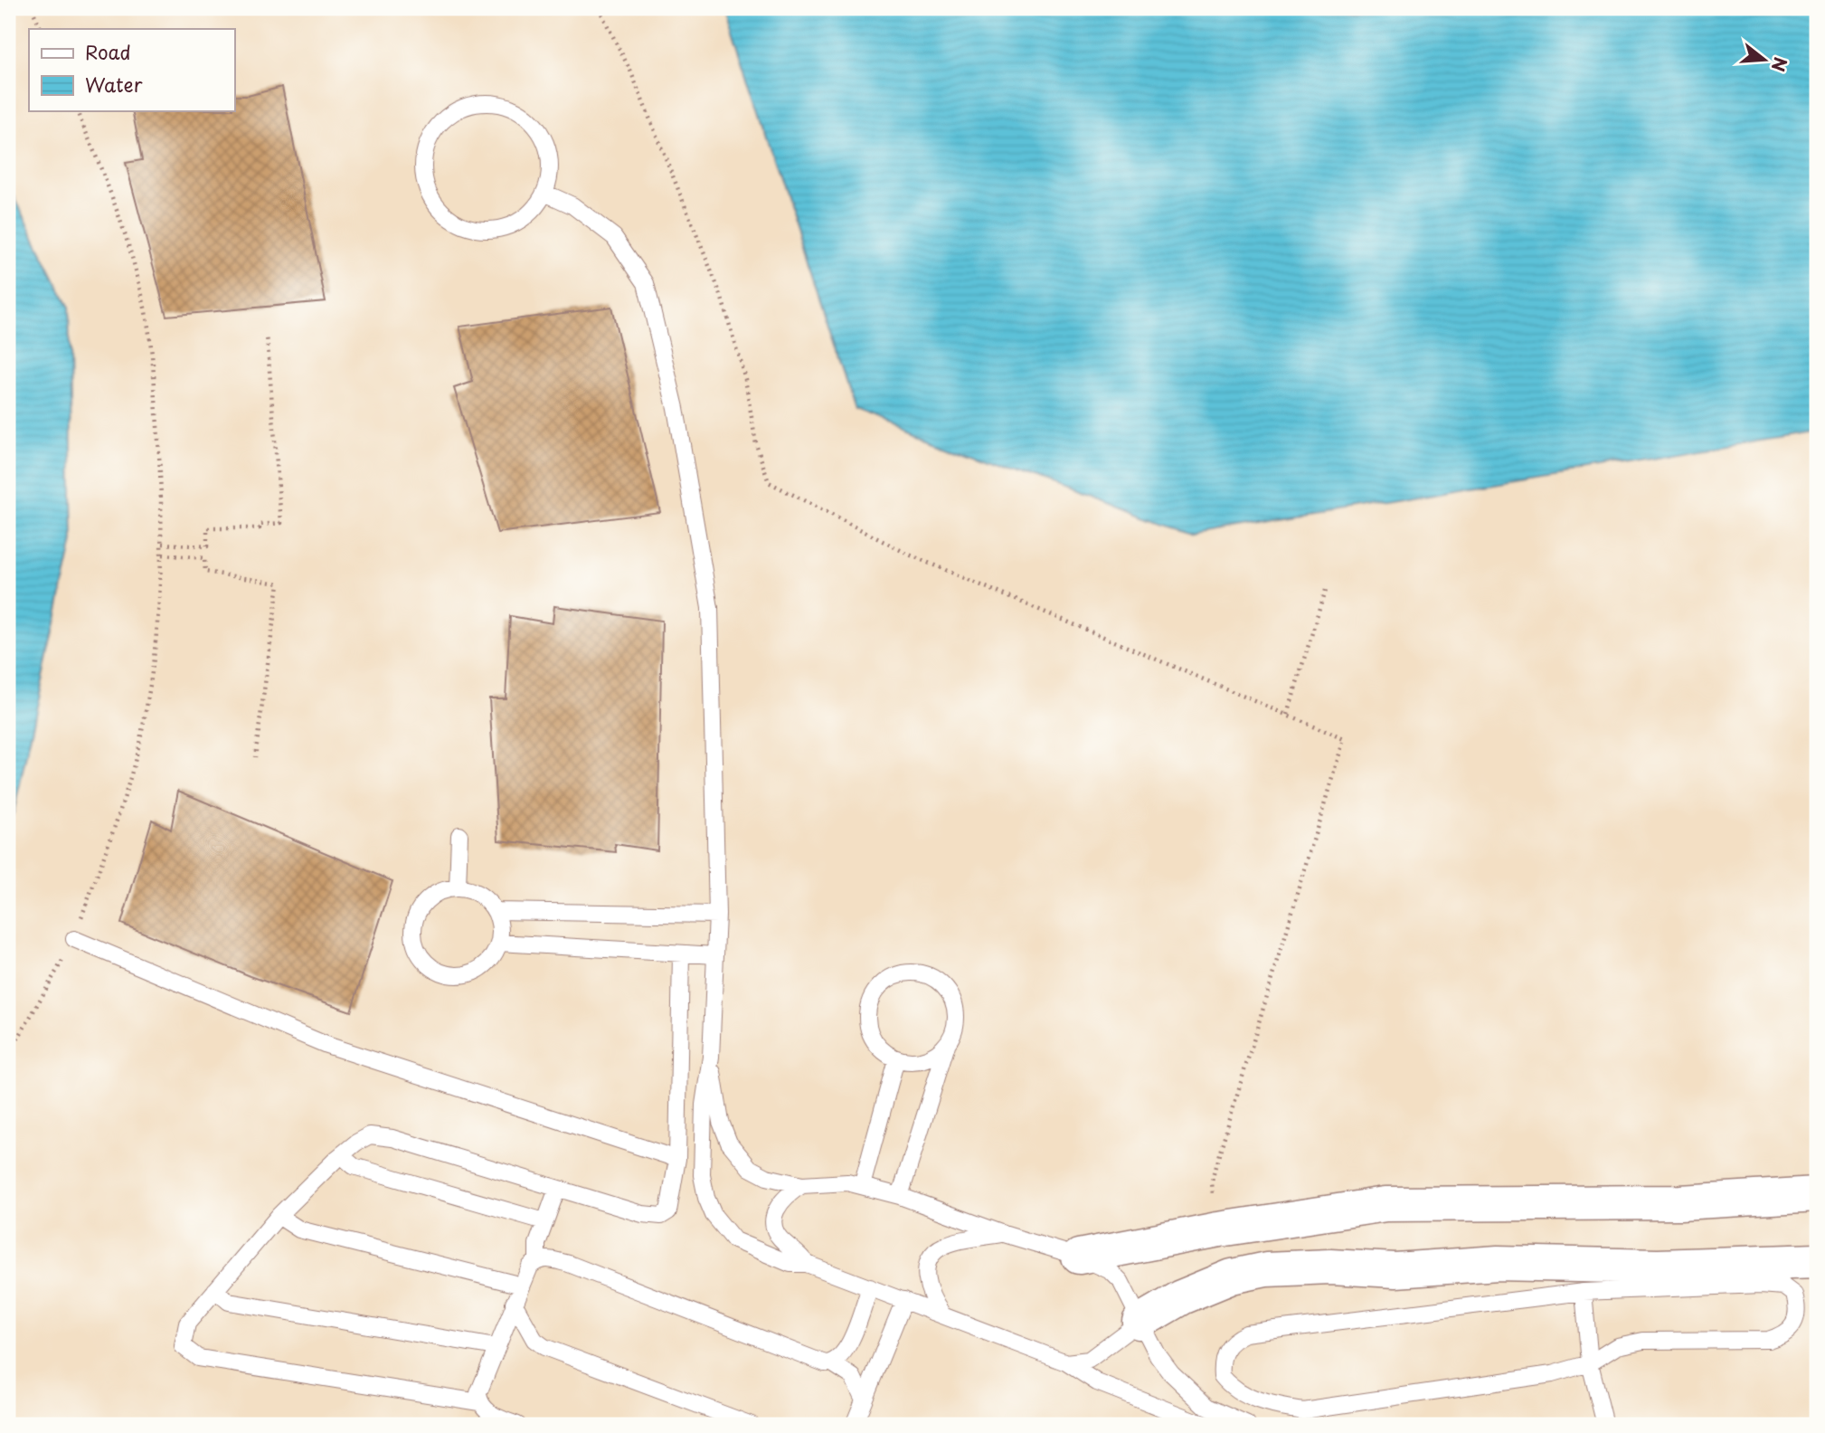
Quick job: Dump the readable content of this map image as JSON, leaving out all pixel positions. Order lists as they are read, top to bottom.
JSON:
{
  "legend": ["Road", "Water"],
  "north": "right"
}
